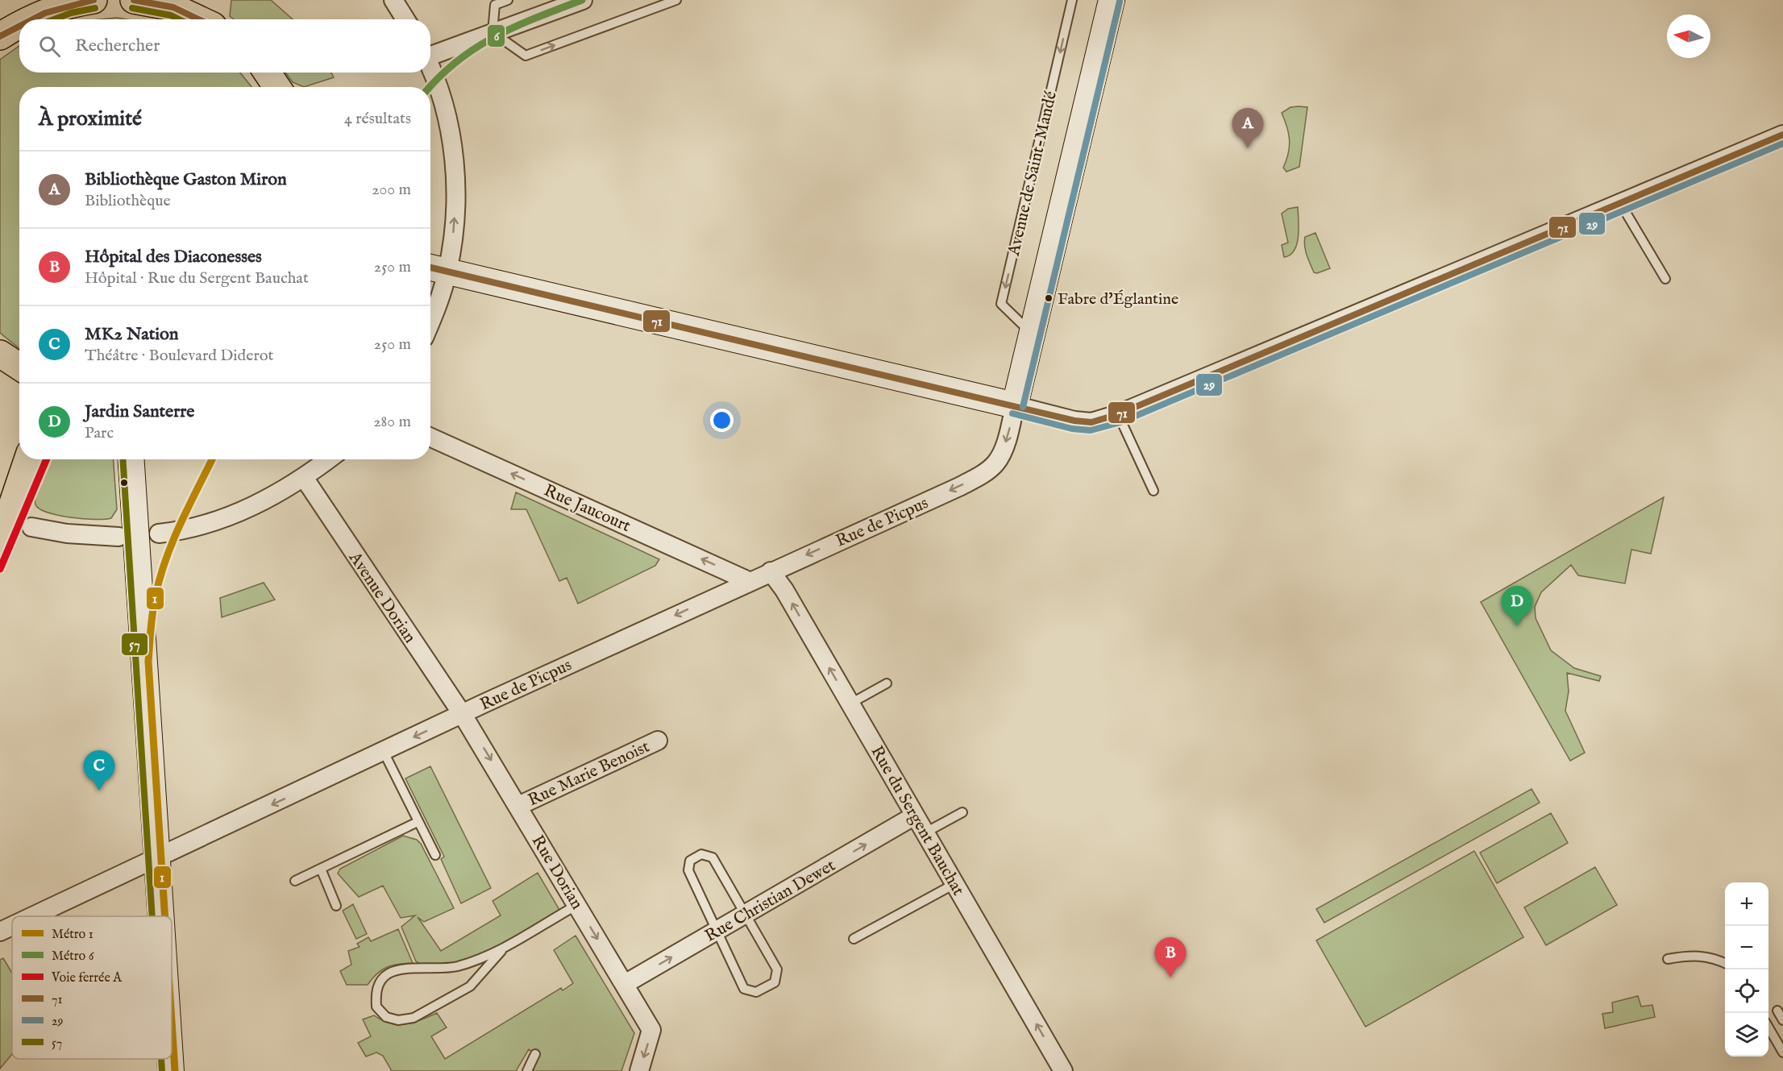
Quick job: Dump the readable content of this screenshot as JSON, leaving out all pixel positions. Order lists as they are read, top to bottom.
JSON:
{
  "streets": {
    "street": [
      "Rue Jaucourt",
      "Rue de Picpus",
      "Avenue Dorian",
      "Rue Marie Benoist",
      "Rue du Sergent Bauchat",
      "Rue Dorian",
      "Rue Christian Dewet"
    ],
    "lane": ["Avenue de Saint-Mandé"]
  },
  "crossings": [
    ["Rue Jaucourt", "Rue de Picpus"],
    ["Rue de Picpus", "Avenue Dorian"],
    ["Rue de Picpus", "Rue du Sergent Bauchat"],
    ["Rue de Picpus", "Rue Dorian"],
    ["Avenue Dorian", "Rue Dorian"],
    ["Rue Marie Benoist", "Rue Dorian"],
    ["Rue du Sergent Bauchat", "Rue Christian Dewet"],
    ["Rue Dorian", "Rue Christian Dewet"]
  ],
  "one_way": [
    "Avenue de Saint-Mandé",
    "Rue Jaucourt",
    "Rue de Picpus",
    "Rue du Sergent Bauchat",
    "Rue Dorian",
    "Rue Christian Dewet"
  ],
  "places": ["Fabre d'Églantine"],
  "lines": [
    "metro line 6",
    "transit line 71",
    "transit line 29",
    "transit line 57",
    "metro line 1",
    "rail line A"
  ],
  "legend": [
    "Métro 1",
    "Métro 6",
    "Voie ferrée A",
    "71",
    "29",
    "57"
  ],
  "north": "left",
  "page": {
    "search": "Rechercher",
    "heading": ["À proximité", "4 résultats"],
    "pins": [
      "A",
      "D",
      "C",
      "B"
    ],
    "list": [
      {
        "mark": "A",
        "name": "Bibliothèque Gaston Miron",
        "note": "Bibliothèque",
        "value": "200 m"
      },
      {
        "mark": "B",
        "name": "Hôpital des Diaconesses",
        "note": "Hôpital · Rue du Sergent Bauchat",
        "value": "250 m"
      },
      {
        "mark": "C",
        "name": "MK2 Nation",
        "note": "Théâtre · Boulevard Diderot",
        "value": "250 m"
      },
      {
        "mark": "D",
        "name": "Jardin Santerre",
        "note": "Parc",
        "value": "280 m"
      }
    ],
    "map_buttons": ["+", "−"]
  }
}
